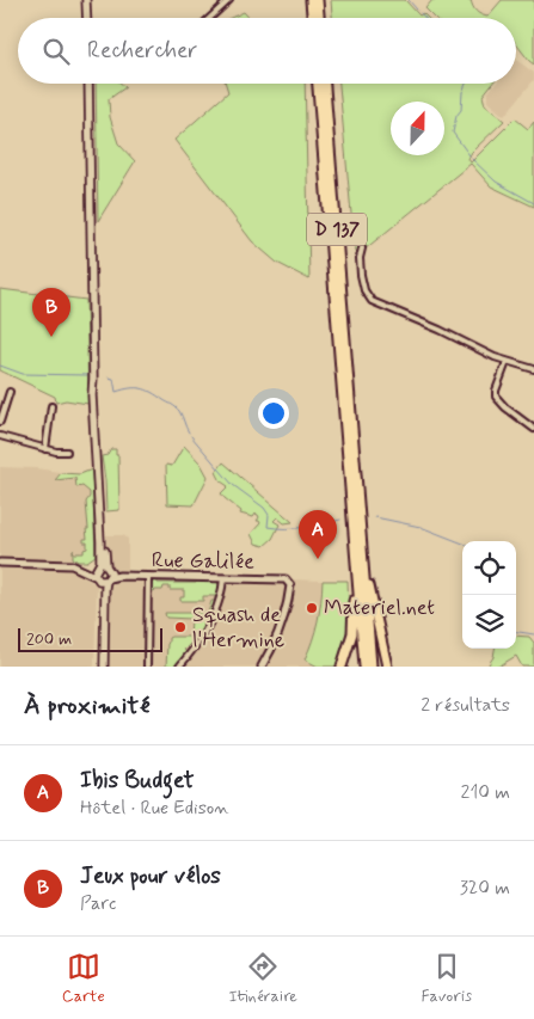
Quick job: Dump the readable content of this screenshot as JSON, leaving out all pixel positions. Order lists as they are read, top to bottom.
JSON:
{
  "streets": {
    "highway": ["D 137"],
    "street": ["Rue Galilée"]
  },
  "places": ["Materiel.net", "Squash de l'Hermine"],
  "scale_bar": "200 m",
  "north": "top",
  "page": {
    "search": "Rechercher",
    "pins": ["B", "A"],
    "scale": "200 m",
    "heading": ["À proximité", "2 résultats"],
    "list": [
      {
        "mark": "A",
        "name": "Ibis Budget",
        "note": "Hôtel · Rue Edison",
        "value": "210 m"
      },
      {
        "mark": "B",
        "name": "Jeux pour vélos",
        "note": "Parc",
        "value": "320 m"
      }
    ],
    "nav": ["Carte", "Itinéraire", "Favoris"]
  }
}
